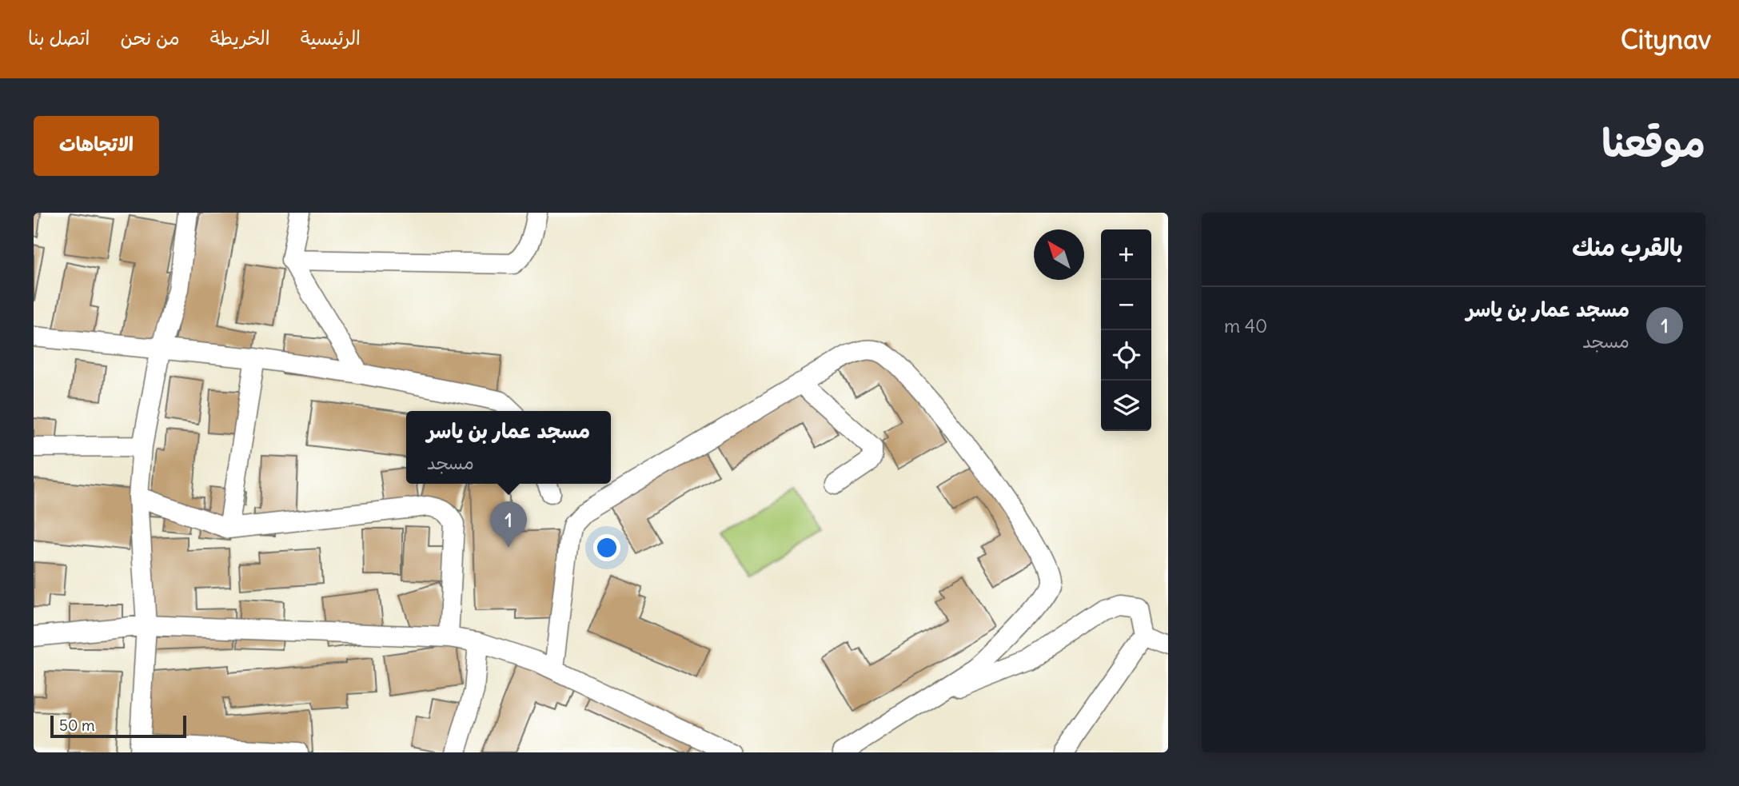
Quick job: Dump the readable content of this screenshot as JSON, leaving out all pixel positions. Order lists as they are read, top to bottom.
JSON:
{
  "scale_bar": "50 m",
  "north": "top left",
  "page": {
    "header": "Citynav",
    "nav": [
      "الرئيسية",
      "الخريطة",
      "من نحن",
      "اتصل بنا"
    ],
    "title": "موقعنا",
    "buttons": "الاتجاهات",
    "heading": "بالقرب منك",
    "map_buttons": ["+", "−"],
    "list": [
      {
        "mark": "1",
        "name": "مسجد عمار بن ياسر",
        "note": "مسجد",
        "value": "40 m"
      }
    ],
    "popup": ["مسجد عمار بن ياسر", "مسجد"],
    "pins": "1",
    "scale": "50 m"
  }
}
